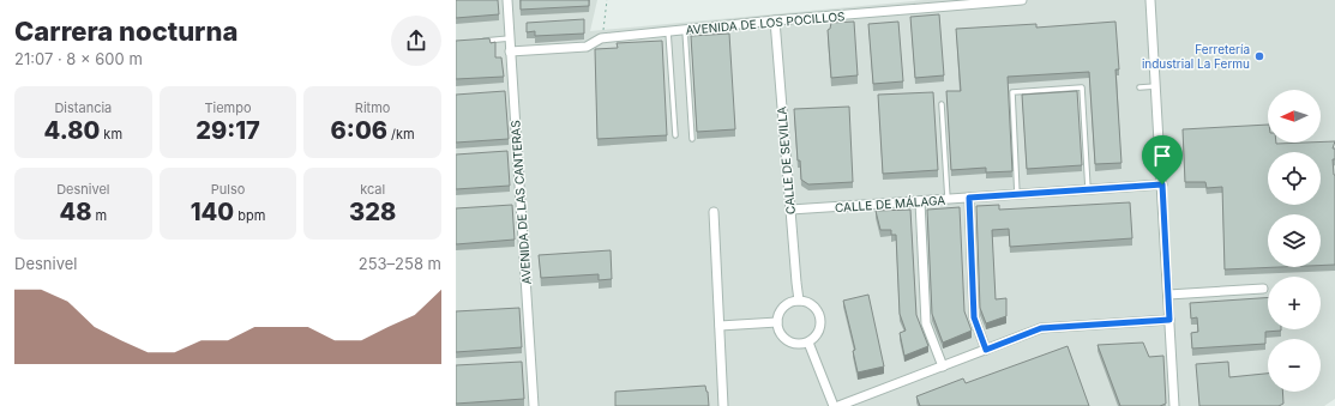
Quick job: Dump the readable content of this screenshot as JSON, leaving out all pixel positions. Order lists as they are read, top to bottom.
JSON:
{
  "streets": {
    "street": [
      "AVENIDA DE LOS POCILLOS",
      "CALLE DE SEVILLA",
      "AVENIDA DE LAS CANTERAS",
      "CALLE DE MÁLAGA"
    ]
  },
  "crossings": [
    ["AVENIDA DE LOS POCILLOS", "CALLE DE SEVILLA"],
    ["AVENIDA DE LOS POCILLOS", "AVENIDA DE LAS CANTERAS"],
    ["CALLE DE SEVILLA", "CALLE DE MÁLAGA"]
  ],
  "places": ["Ferretería industrial La Fermu"],
  "north": "left",
  "page": {
    "heading": ["Carrera nocturna", "21:07 · 8 × 600 m"],
    "stats": [
      ["Distancia", "4.80 km"],
      ["Tiempo", "29:17"],
      ["Ritmo", "6:06 /km"],
      ["Desnivel", "48 m"],
      ["Pulso", "140 bpm"],
      ["kcal", "328"]
    ],
    "map_buttons": ["+", "−"],
    "chart": ["Desnivel", "253–258 m"]
  }
}
